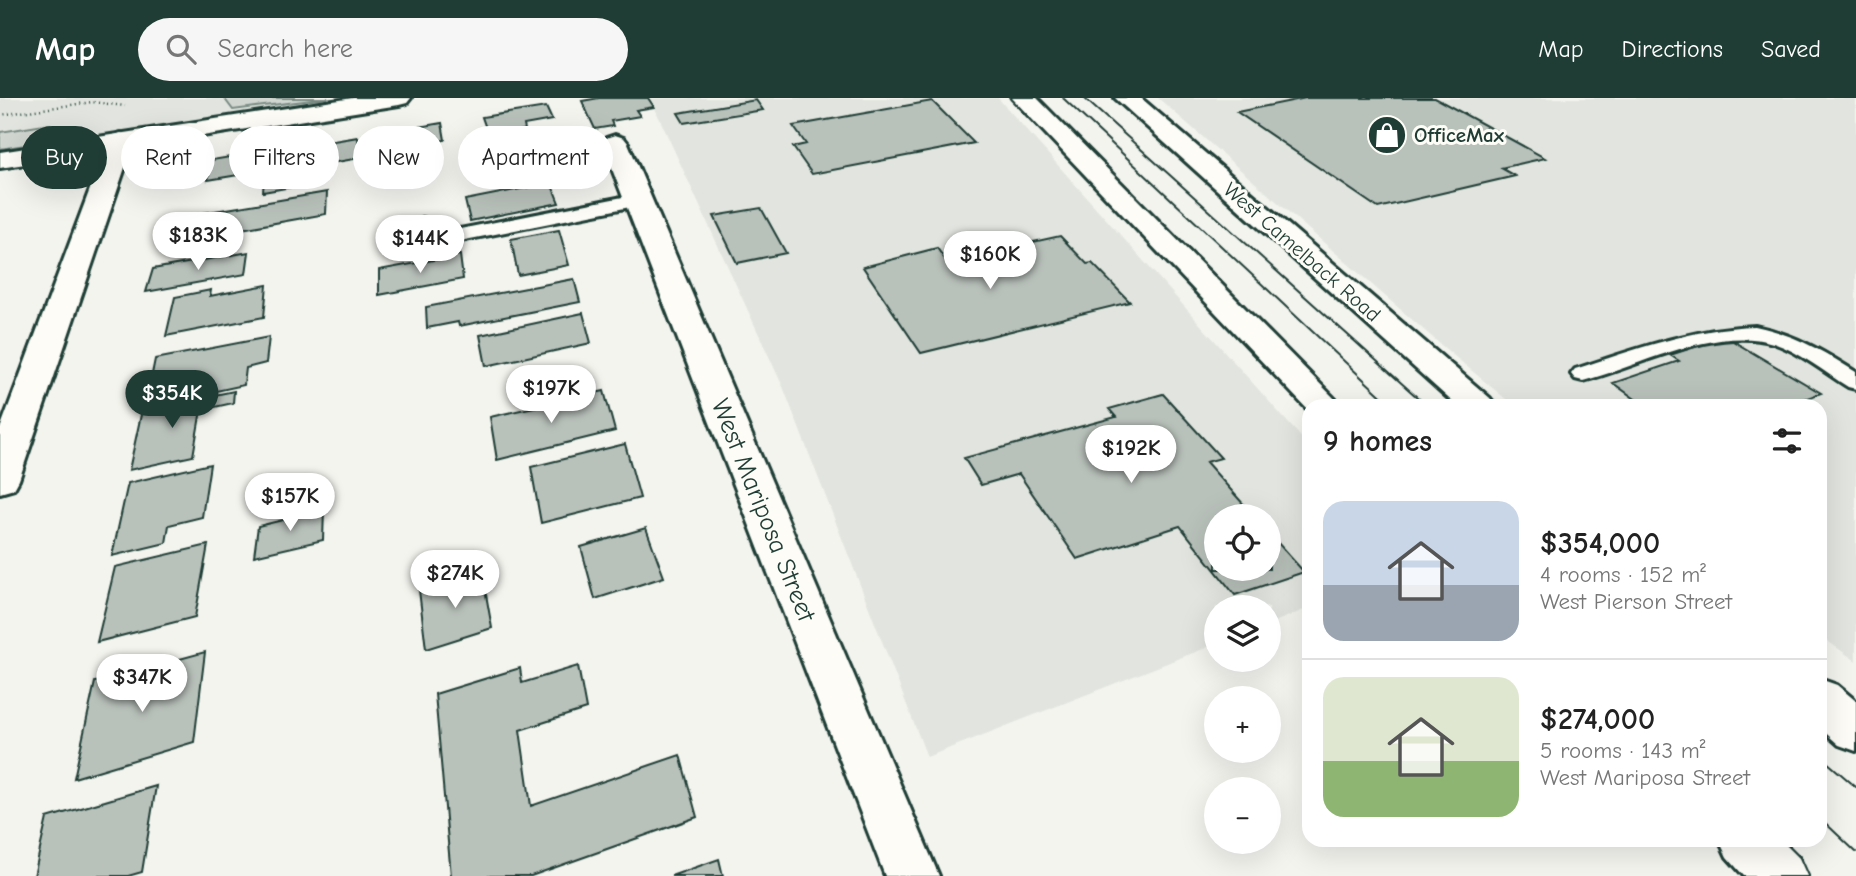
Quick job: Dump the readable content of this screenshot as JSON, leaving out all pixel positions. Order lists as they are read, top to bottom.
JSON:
{
  "streets": {
    "street": ["West Camelback Road", "West Mariposa Street"]
  },
  "places": {
    "shop": ["OfficeMax"]
  },
  "page": {
    "header": "Map",
    "search": "Search here",
    "nav": ["Map", "Directions", "Saved"],
    "chip": [
      "Buy",
      "Rent",
      "Filters",
      "New",
      "Apartment"
    ],
    "price": [
      "$183K",
      "$144K",
      "$160K",
      "$197K",
      "$354K",
      "$192K",
      "$157K",
      "$274K",
      "$347K"
    ],
    "heading": "9 homes",
    "list": [
      {
        "name": "$354,000",
        "note": "4 rooms · 152 m² · West Pierson Street"
      },
      {
        "name": "$274,000",
        "note": "5 rooms · 143 m² · West Mariposa Street"
      }
    ],
    "map_buttons": ["+", "−"]
  }
}
